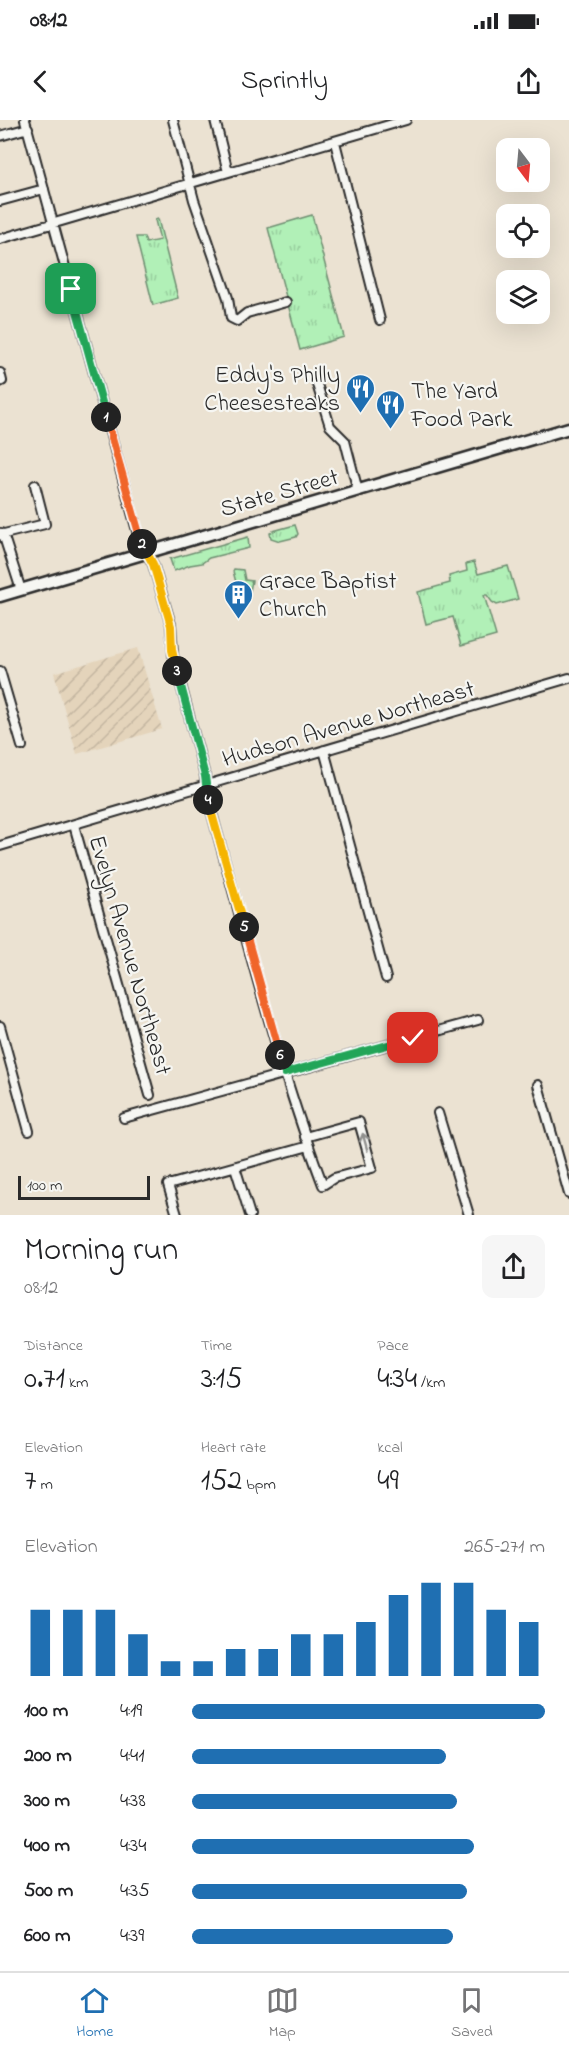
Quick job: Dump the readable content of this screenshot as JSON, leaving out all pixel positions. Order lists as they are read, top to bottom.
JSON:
{
  "streets": {
    "main road": ["State Street"],
    "street": ["Hudson Avenue Northeast", "Evelyn Avenue Northeast"]
  },
  "crossings": [
    ["Hudson Avenue Northeast", "Evelyn Avenue Northeast"]
  ],
  "places": {
    "restaurant": ["Eddy's Philly Cheesesteaks", "The Yard Food Park"],
    "building": ["Grace Baptist Church"]
  },
  "scale_bar": "100 m",
  "north": "bottom",
  "page": {
    "status": "08:12",
    "header": "Sprintly",
    "pins": [
      "1",
      "2",
      "3",
      "4",
      "5",
      "6"
    ],
    "scale": "100 m",
    "heading": ["Morning run", "08:12"],
    "stats": [
      ["Distance", "0.71 km"],
      ["Time", "3:15"],
      ["Pace", "4:34 /km"],
      ["Elevation", "7 m"],
      ["Heart rate", "152 bpm"],
      ["kcal", "49"]
    ],
    "chart": ["Elevation", "265–271 m"],
    "list": [
      {
        "name": "100 m",
        "note": "4:19"
      },
      {
        "name": "200 m",
        "note": "4:41"
      },
      {
        "name": "300 m",
        "note": "4:38"
      },
      {
        "name": "400 m",
        "note": "4:34"
      },
      {
        "name": "500 m",
        "note": "4:35"
      },
      {
        "name": "600 m",
        "note": "4:39"
      }
    ],
    "tabs": ["Home", "Map", "Saved"]
  }
}
